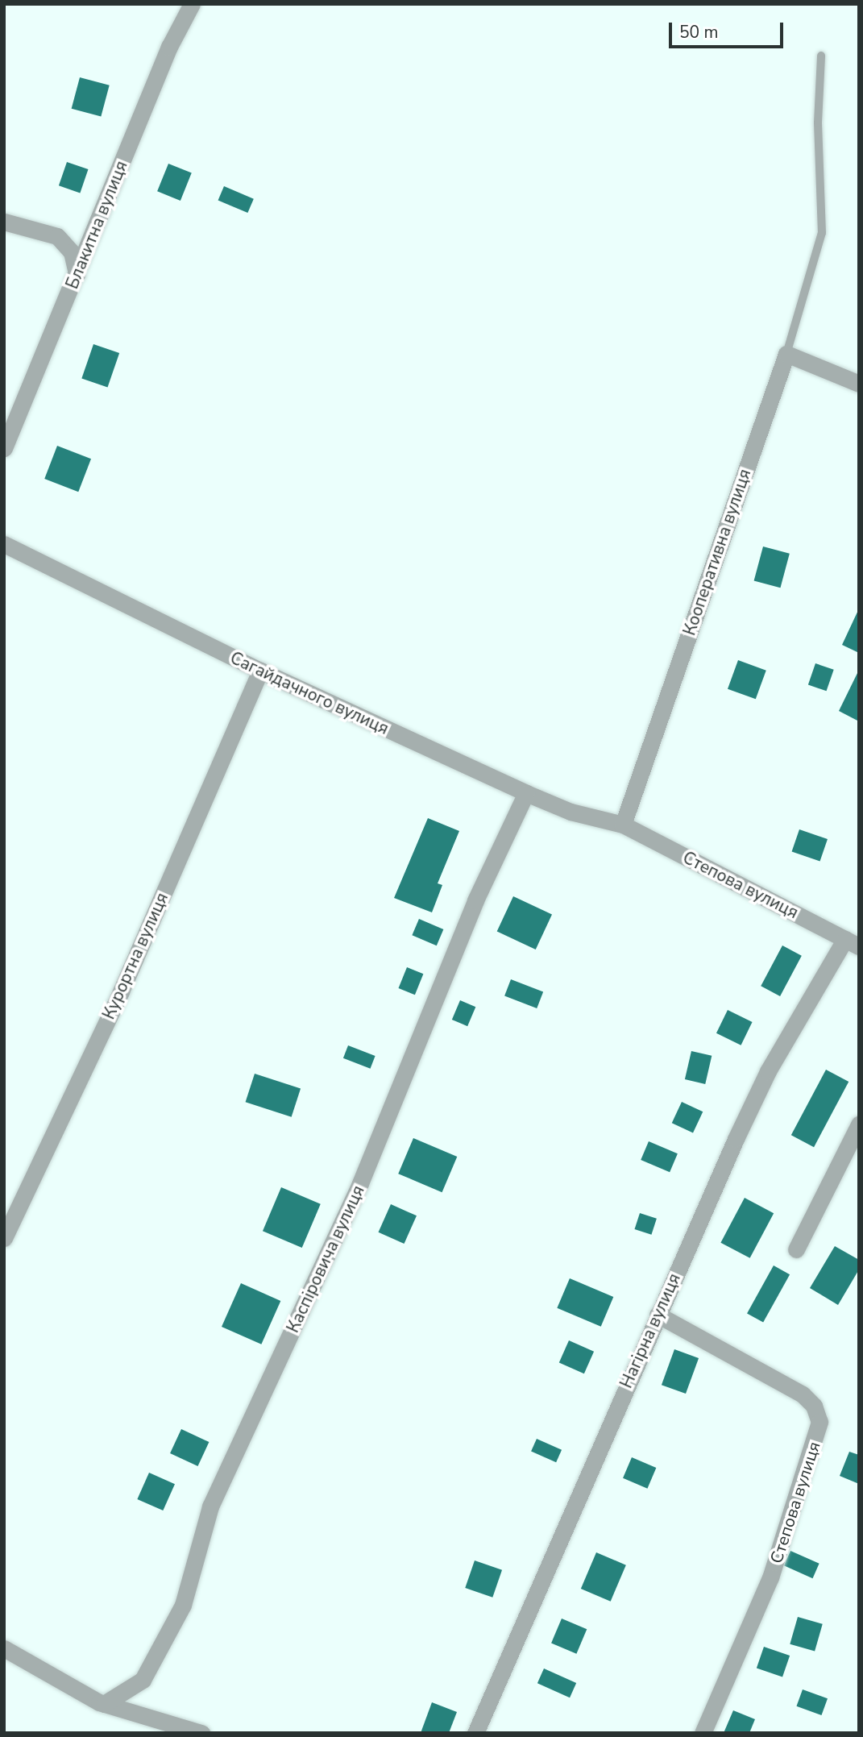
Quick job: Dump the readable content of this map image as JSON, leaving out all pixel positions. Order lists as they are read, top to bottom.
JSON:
{
  "streets": {
    "street": [
      "Блакитна вулиця",
      "Кооперативна вулиця",
      "Сагайдачного вулиця",
      "Степова вулиця",
      "Курортна вулиця",
      "Каспіровича вулиця",
      "Нагірна вулиця"
    ]
  },
  "crossings": [
    ["Кооперативна вулиця", "Сагайдачного вулиця"],
    ["Кооперативна вулиця", "Степова вулиця"],
    ["Сагайдачного вулиця", "Степова вулиця"],
    ["Сагайдачного вулиця", "Курортна вулиця"],
    ["Сагайдачного вулиця", "Каспіровича вулиця"],
    ["Степова вулиця", "Нагірна вулиця"]
  ],
  "scale_bar": "50 m"
}
